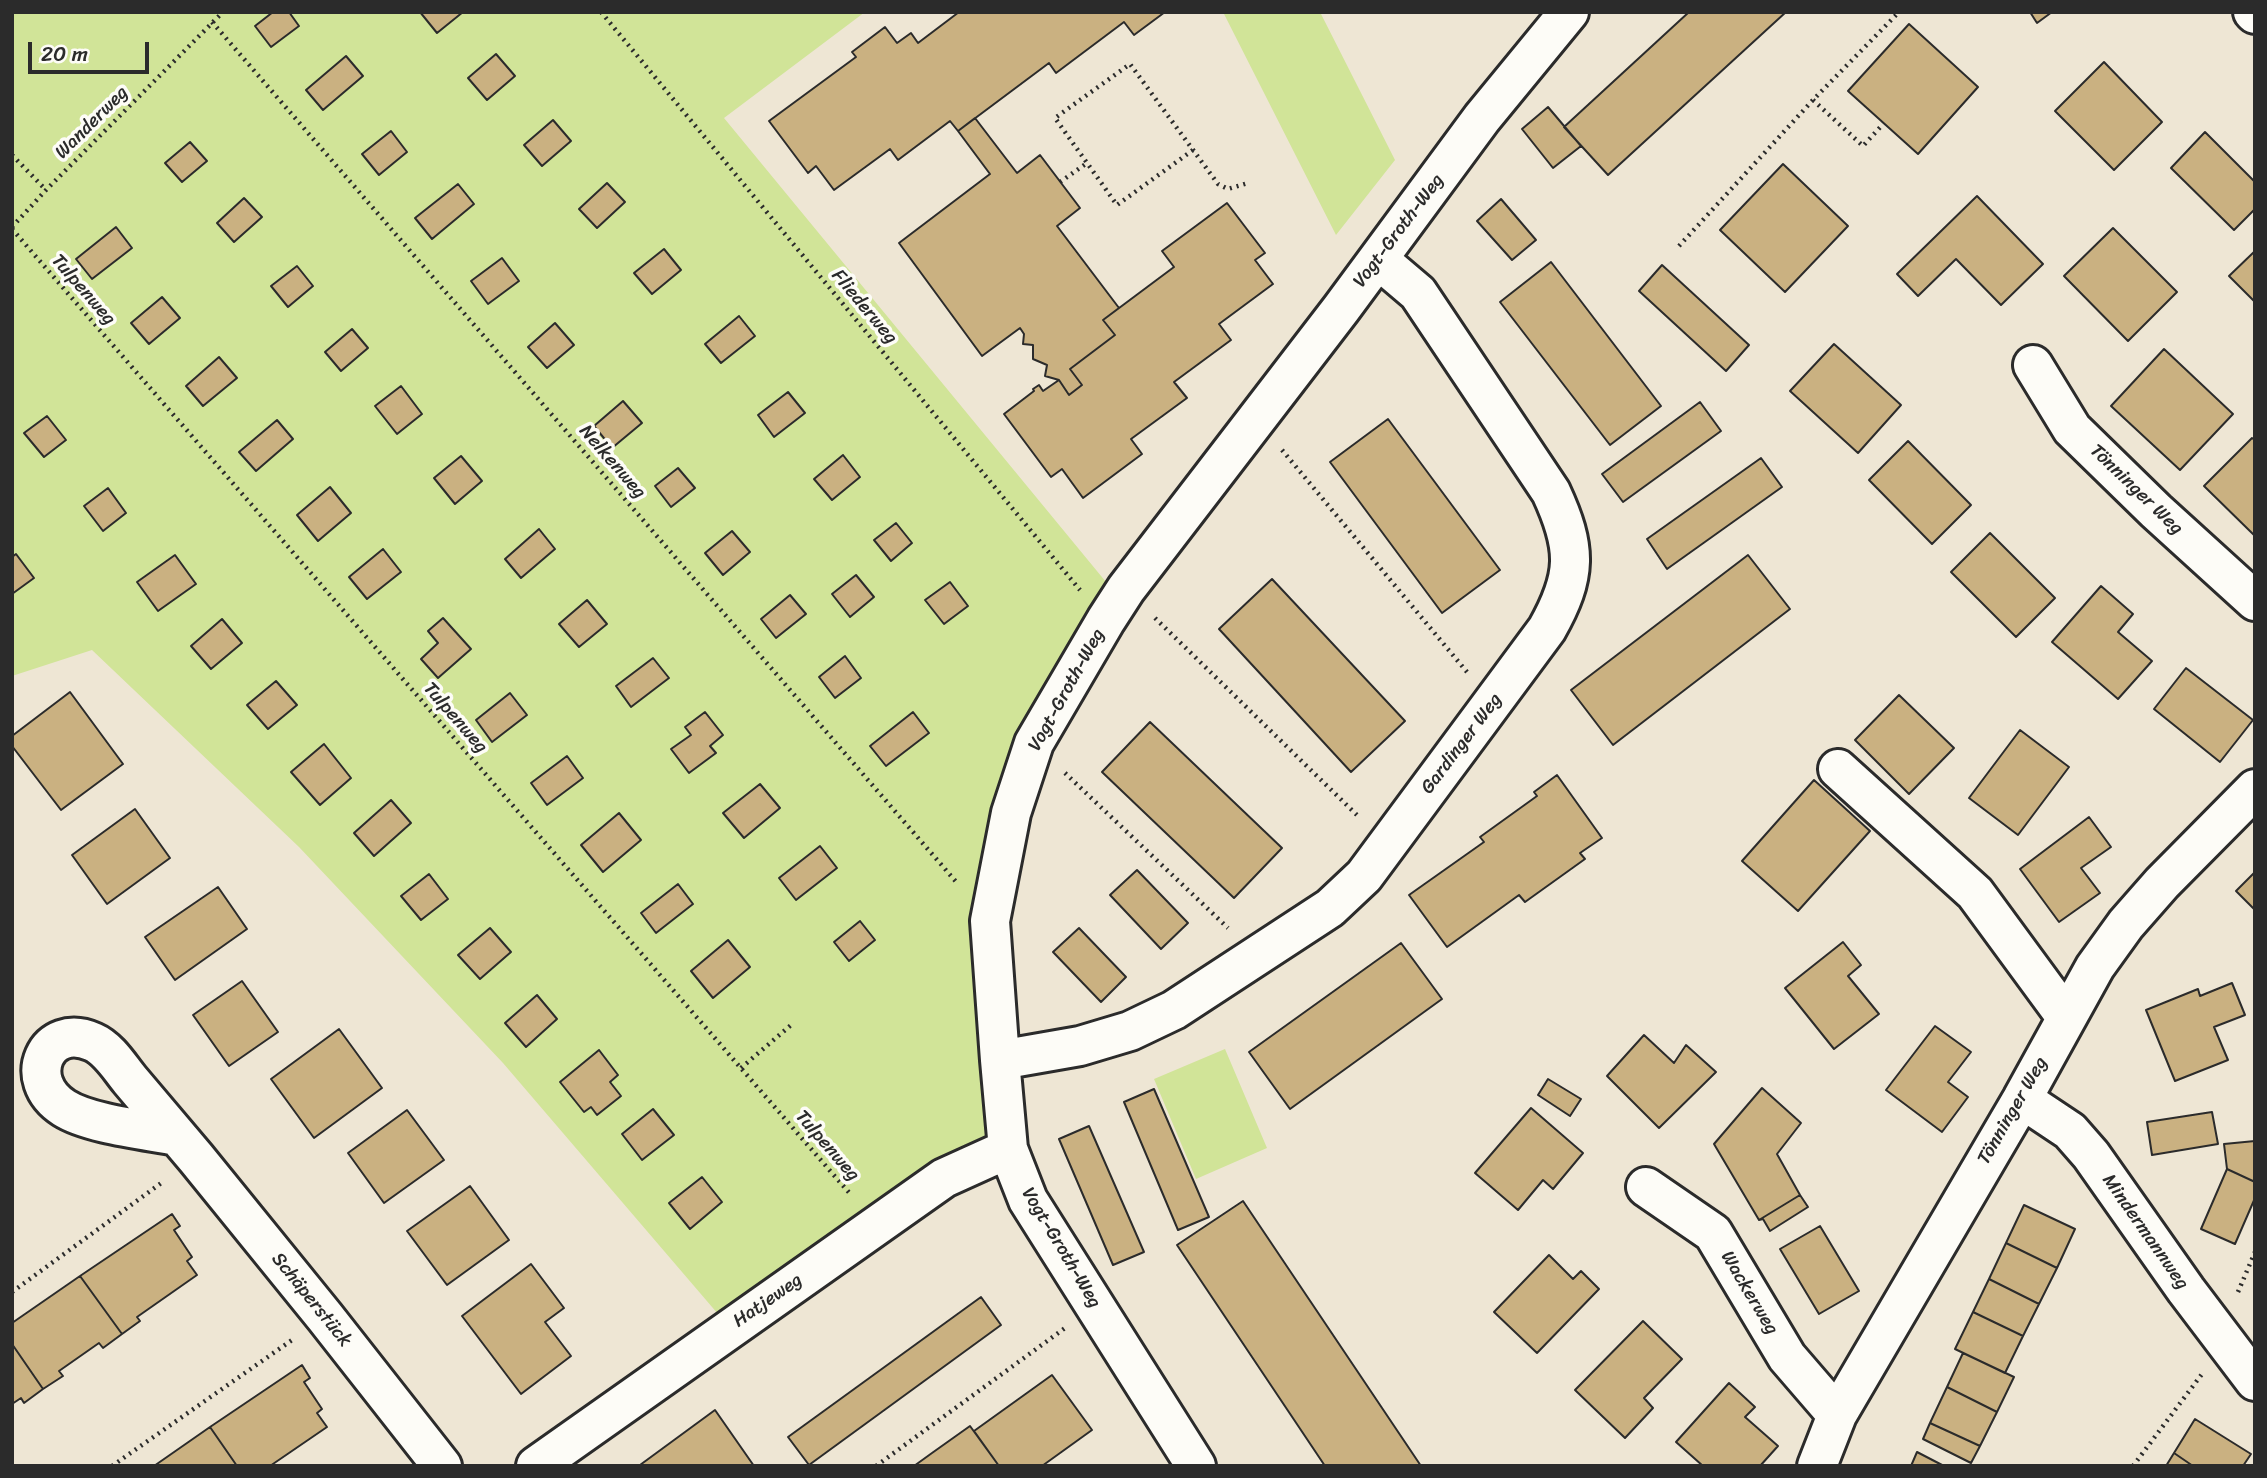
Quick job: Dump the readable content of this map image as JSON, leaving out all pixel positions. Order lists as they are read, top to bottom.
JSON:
{
  "streets": {
    "street": [
      "Vogt-Groth-Weg",
      "Tönninger Weg",
      "Gardinger Weg",
      "Mindermannweg",
      "Wackerweg",
      "Schäperstück",
      "Hatjeweg"
    ],
    "path": [
      "Wanderweg",
      "Tulpenweg",
      "Fliederweg",
      "Nelkenweg"
    ]
  },
  "crossings": [
    ["Wanderweg", "Tulpenweg"],
    ["Wanderweg", "Nelkenweg"],
    ["Vogt-Groth-Weg", "Fliederweg"],
    ["Vogt-Groth-Weg", "Nelkenweg"],
    ["Vogt-Groth-Weg", "Gardinger Weg"],
    ["Vogt-Groth-Weg", "Hatjeweg"],
    ["Tulpenweg", "Hatjeweg"],
    ["Fliederweg", "Gardinger Weg"],
    ["Tönninger Weg", "Mindermannweg"],
    ["Tönninger Weg", "Wackerweg"]
  ],
  "scale_bar": "20 m"
}
